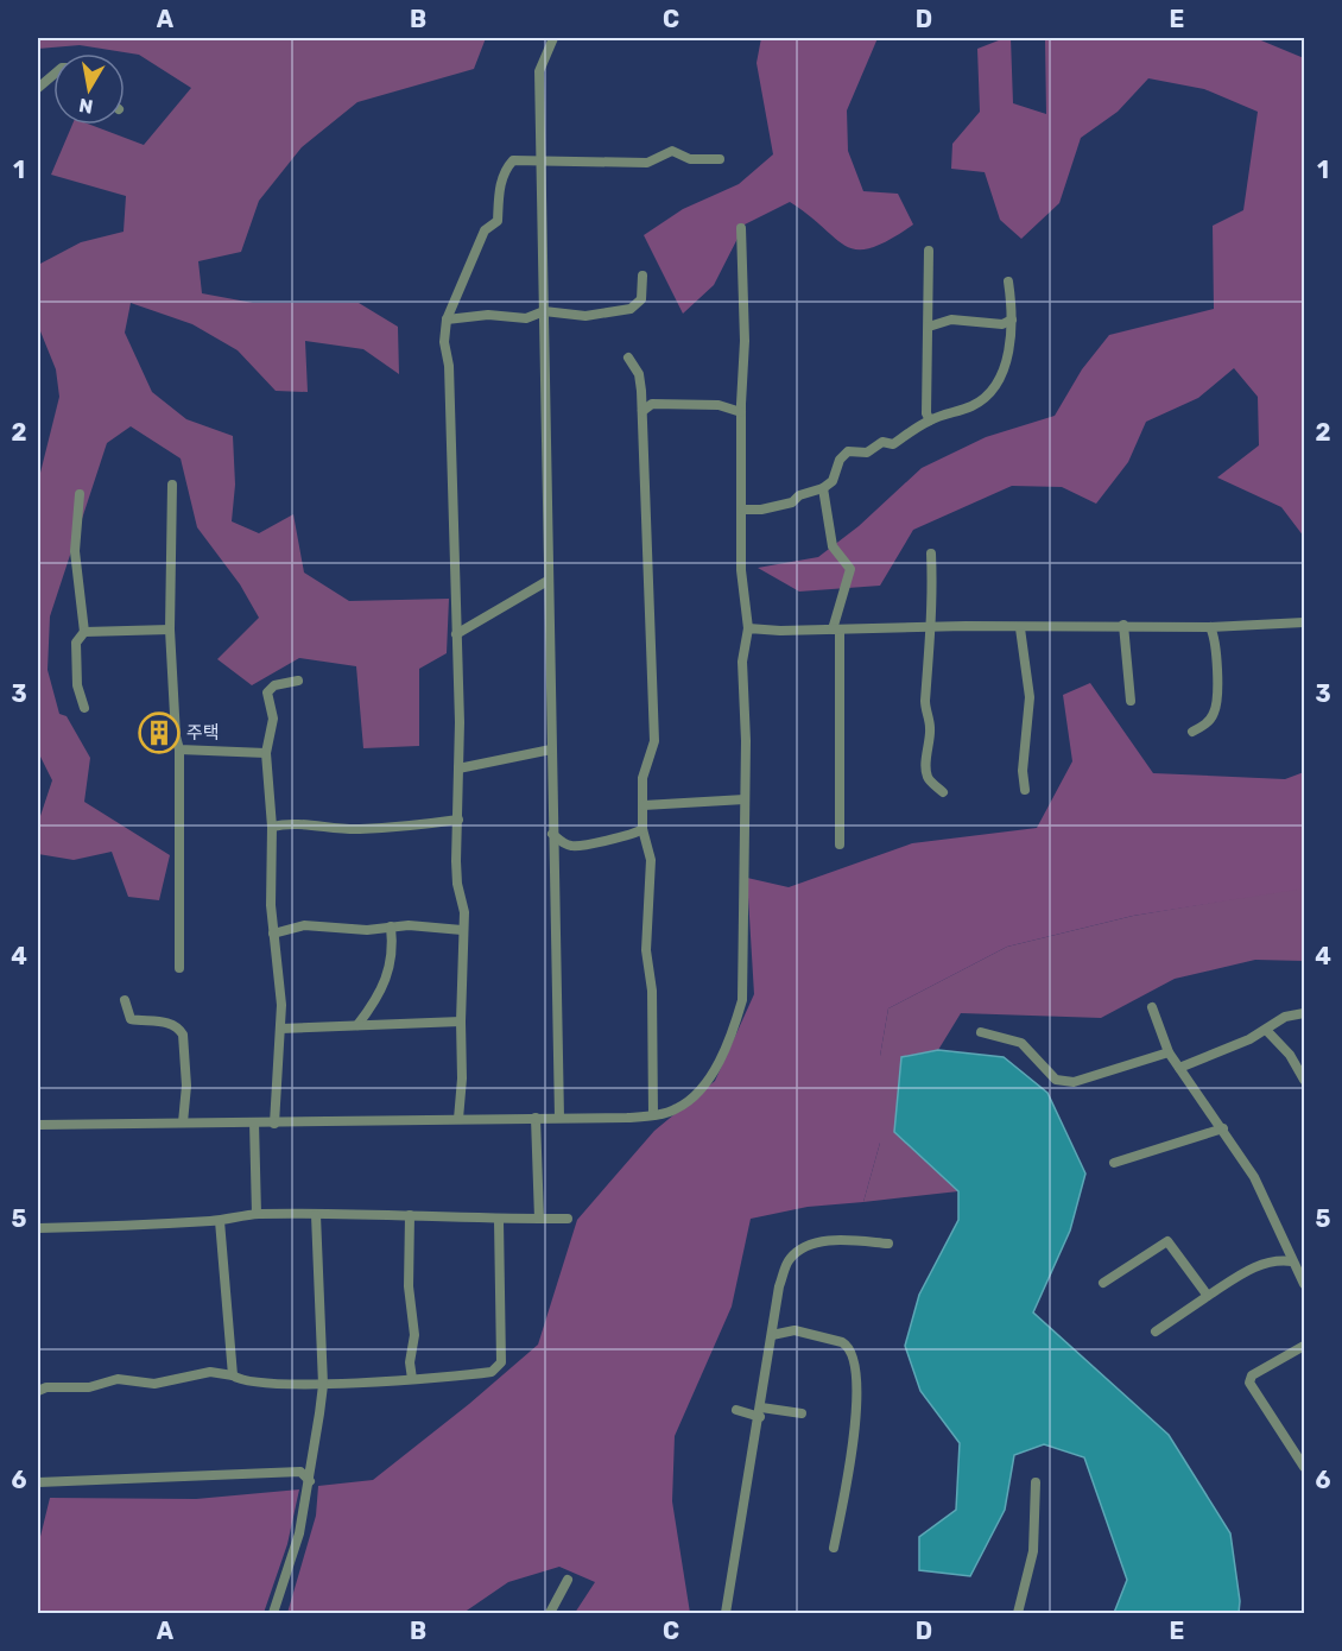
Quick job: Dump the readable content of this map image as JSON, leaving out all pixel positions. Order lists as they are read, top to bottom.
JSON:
{
  "places": {
    "building": ["주택"]
  },
  "north": "bottom",
  "grid": {
    "columns": [
      "A",
      "B",
      "C",
      "D",
      "E"
    ],
    "rows": [
      "1",
      "2",
      "3",
      "4",
      "5",
      "6"
    ]
  }
}
